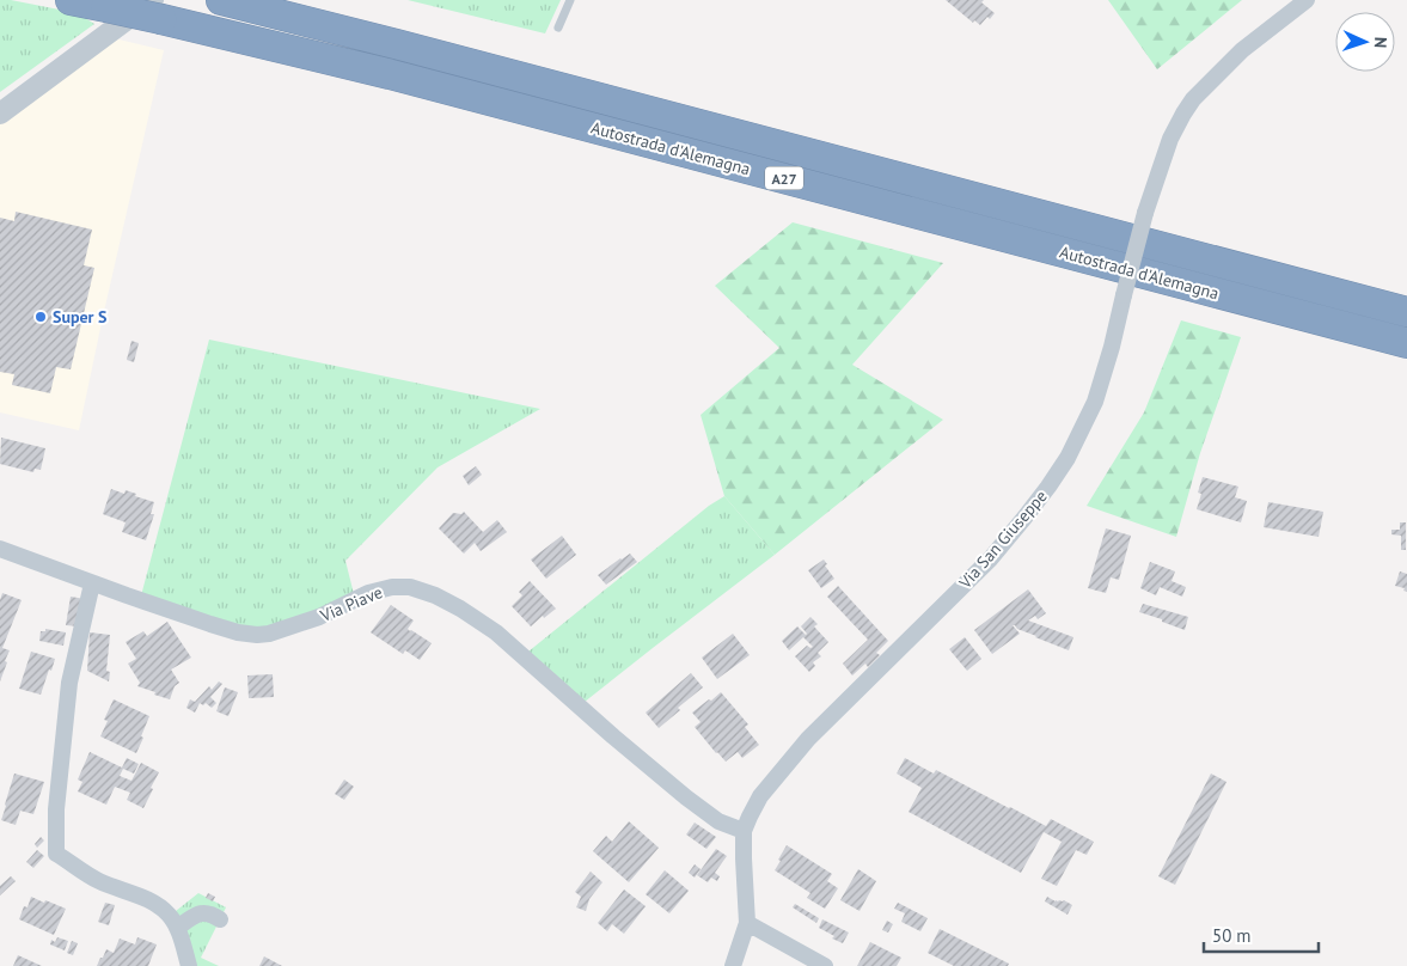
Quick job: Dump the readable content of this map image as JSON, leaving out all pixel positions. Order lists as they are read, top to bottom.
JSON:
{
  "streets": {
    "highway": ["Autostrada d'Alemagna", "A27"],
    "street": ["Via San Giuseppe", "Via Piave"]
  },
  "crossings": [
    ["Via San Giuseppe", "Via Piave"]
  ],
  "places": ["Super S"],
  "scale_bar": "50 m",
  "north": "right"
}
